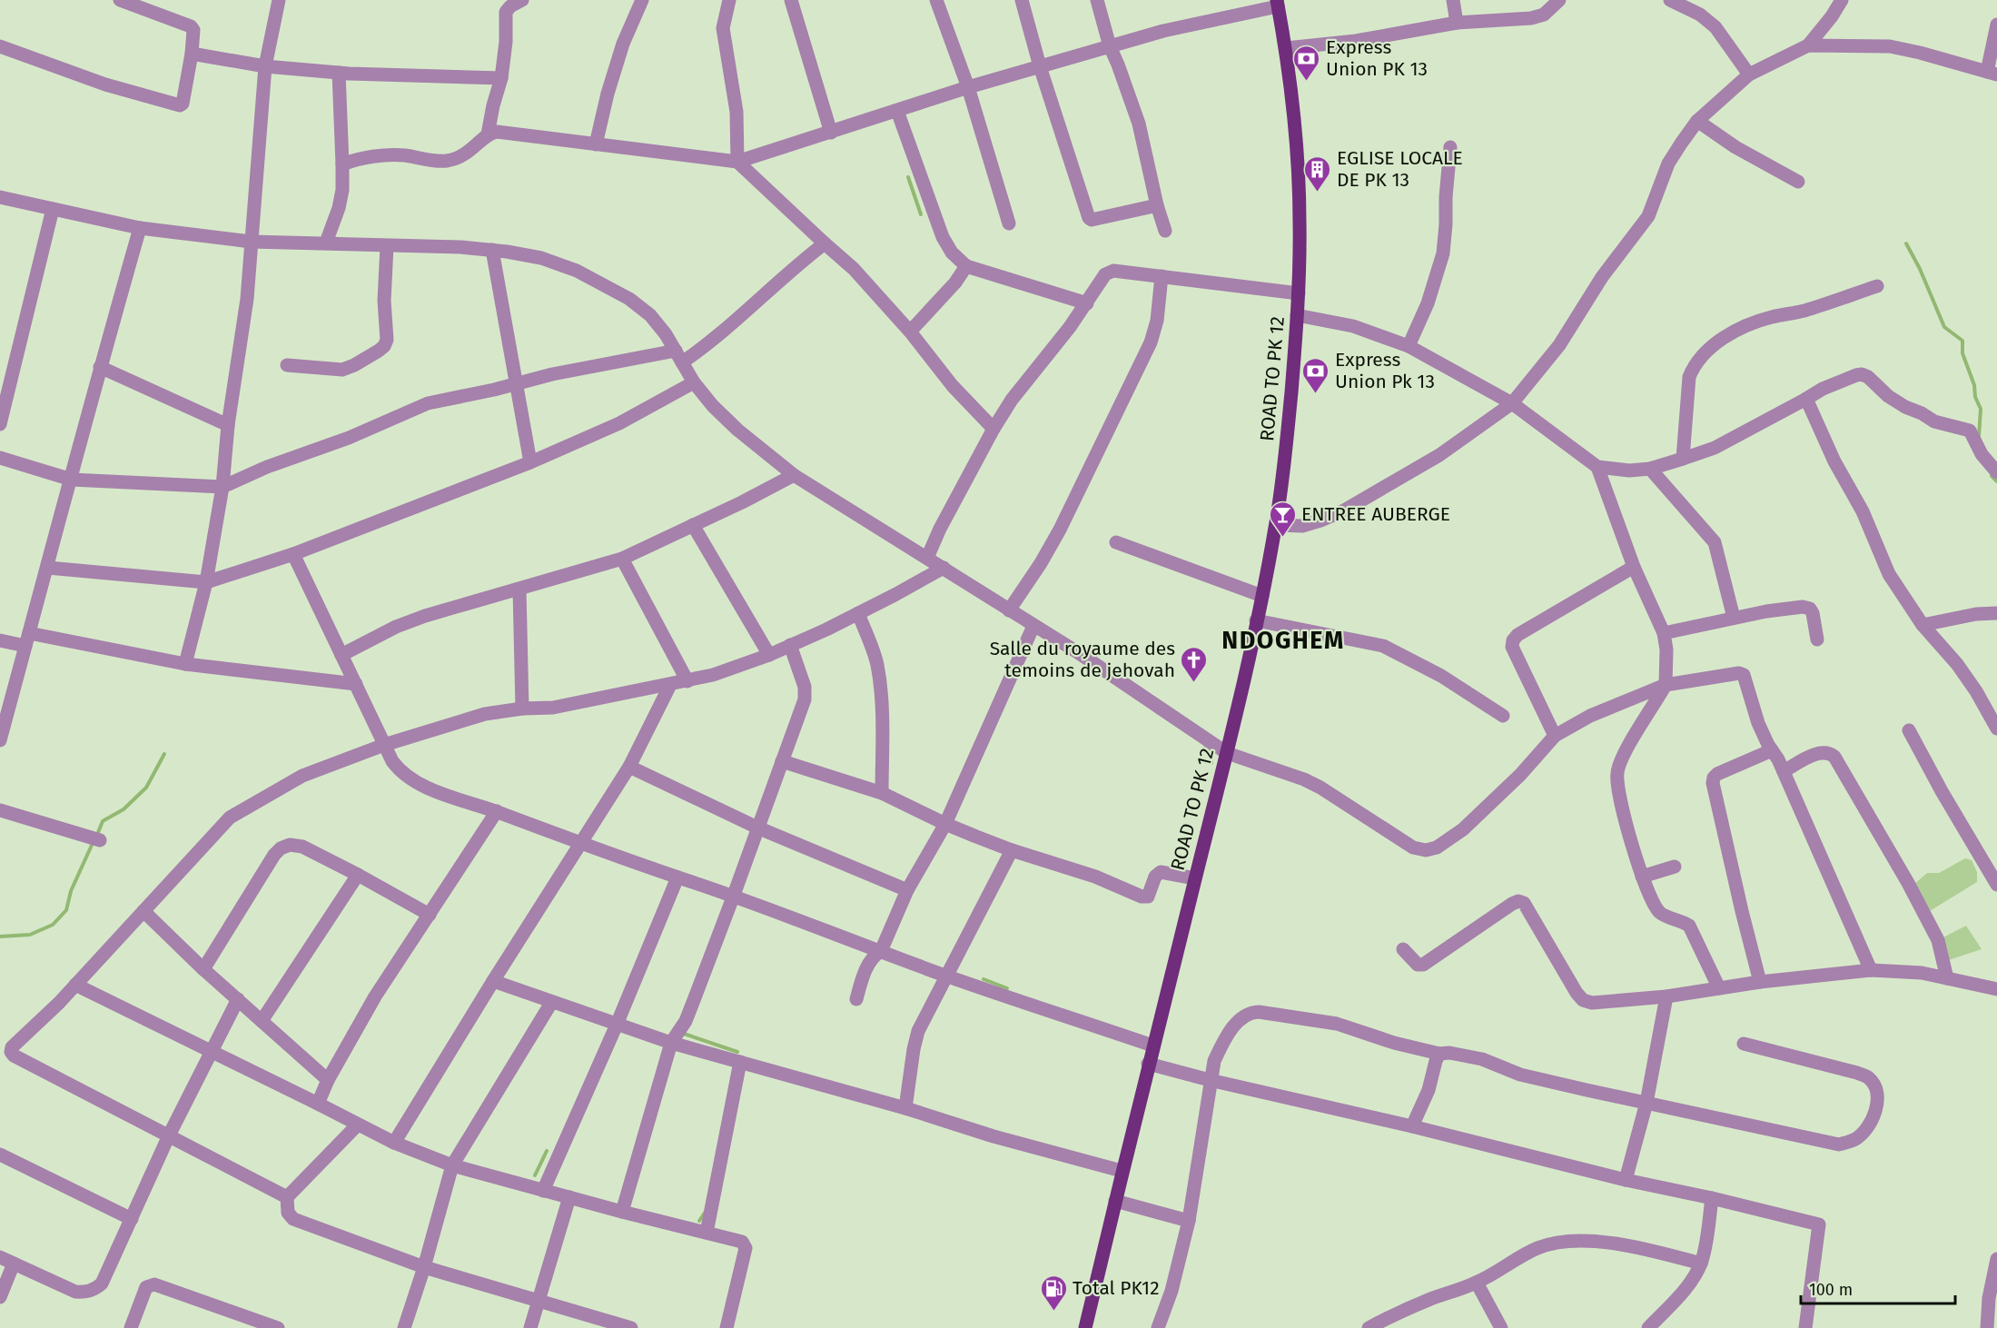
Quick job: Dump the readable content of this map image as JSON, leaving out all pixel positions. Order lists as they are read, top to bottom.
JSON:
{
  "streets": {
    "main road": ["ROAD TO PK 12"]
  },
  "districts": ["NDOGHEM"],
  "places": {
    "bank": ["Express Union PK 13", "Express Union Pk 13"],
    "building": ["EGLISE LOCALE DE PK 13"],
    "bar": ["ENTREE AUBERGE"],
    "church": ["Salle du royaume des temoins de jehovah"],
    "fuel station": ["Total PK12"]
  },
  "scale_bar": "100 m"
}
